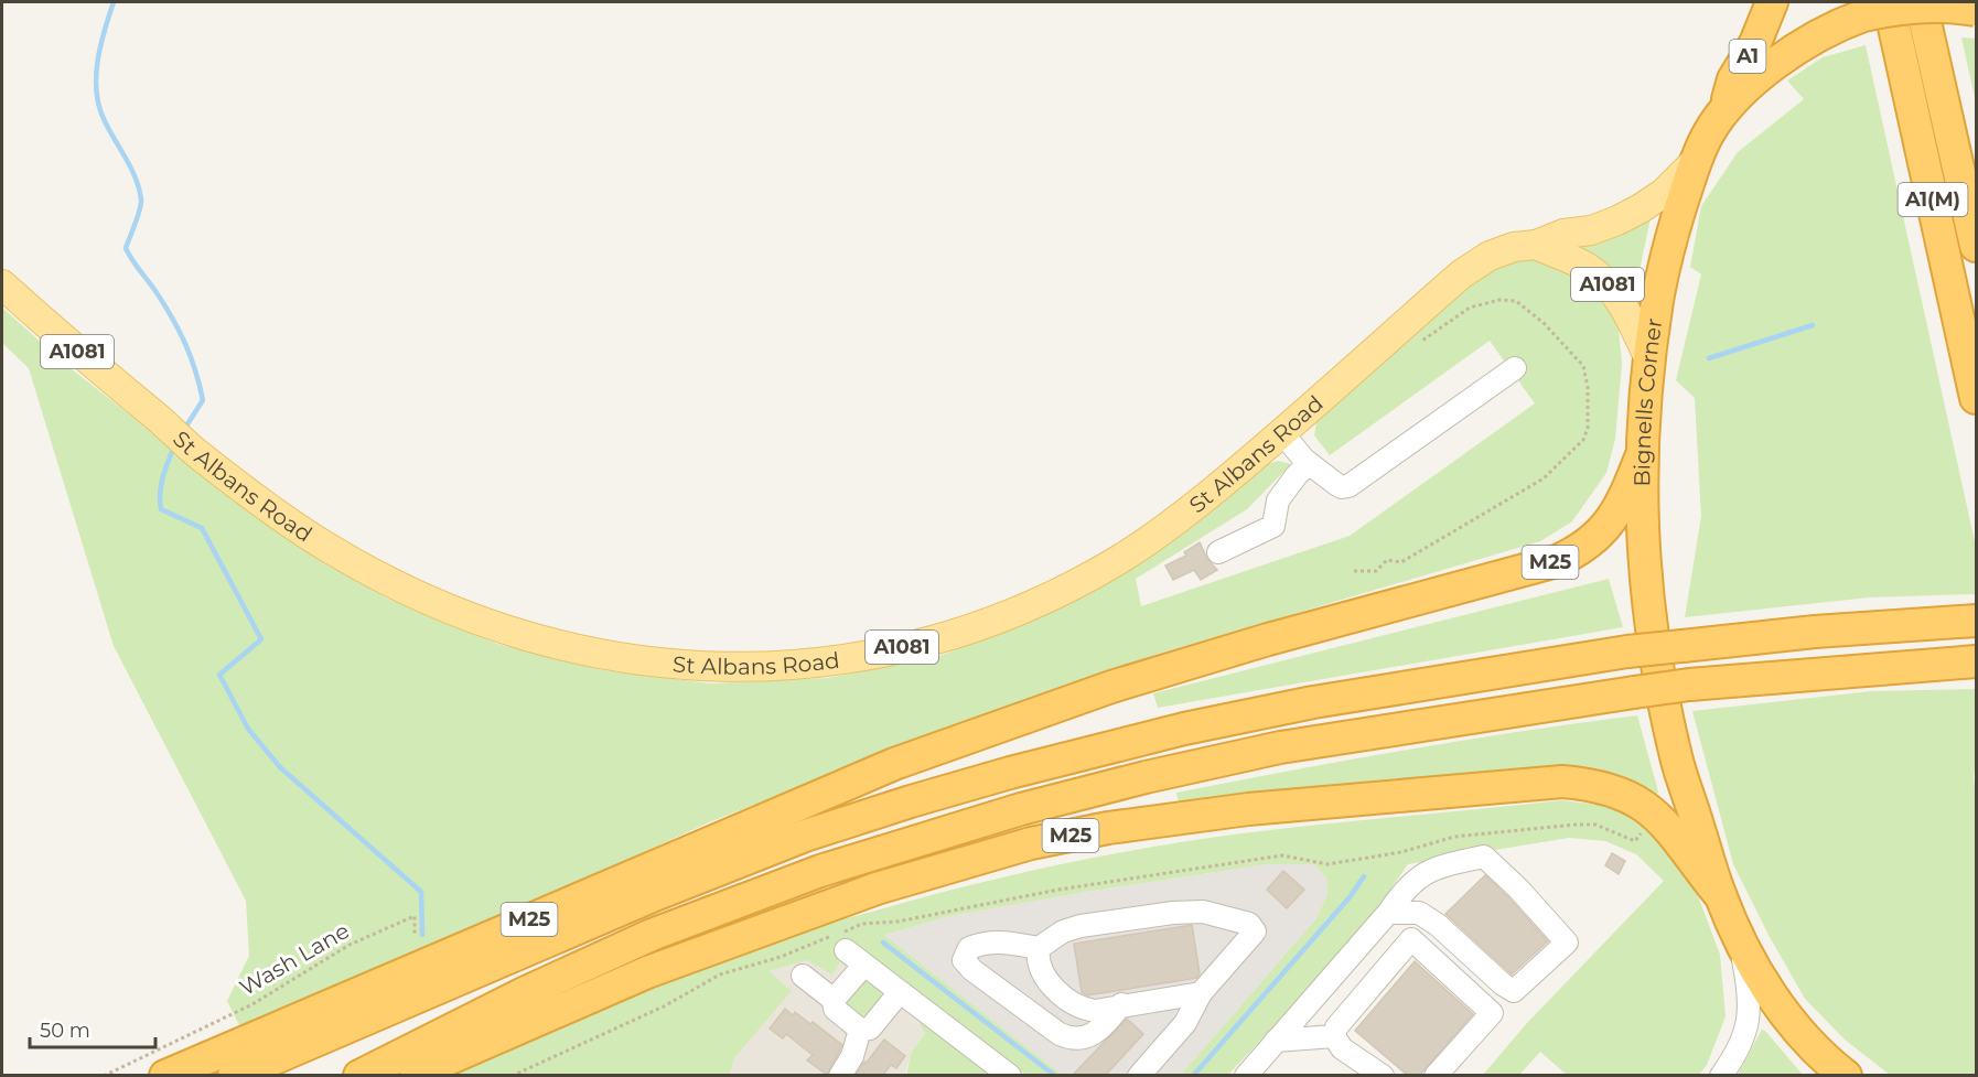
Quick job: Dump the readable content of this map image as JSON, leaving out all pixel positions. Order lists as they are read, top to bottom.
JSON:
{
  "streets": {
    "highway": [
      "A1",
      "A1(M)",
      "Bignells Corner",
      "M25"
    ],
    "main road": ["A1081", "St Albans Road"],
    "path": ["Wash Lane"]
  },
  "crossings": [
    ["A1", "Bignells Corner"],
    ["A1081", "Bignells Corner"],
    ["A1081", "St Albans Road"],
    ["Bignells Corner", "St Albans Road"],
    ["Bignells Corner", "M25"]
  ],
  "scale_bar": "50 m"
}
